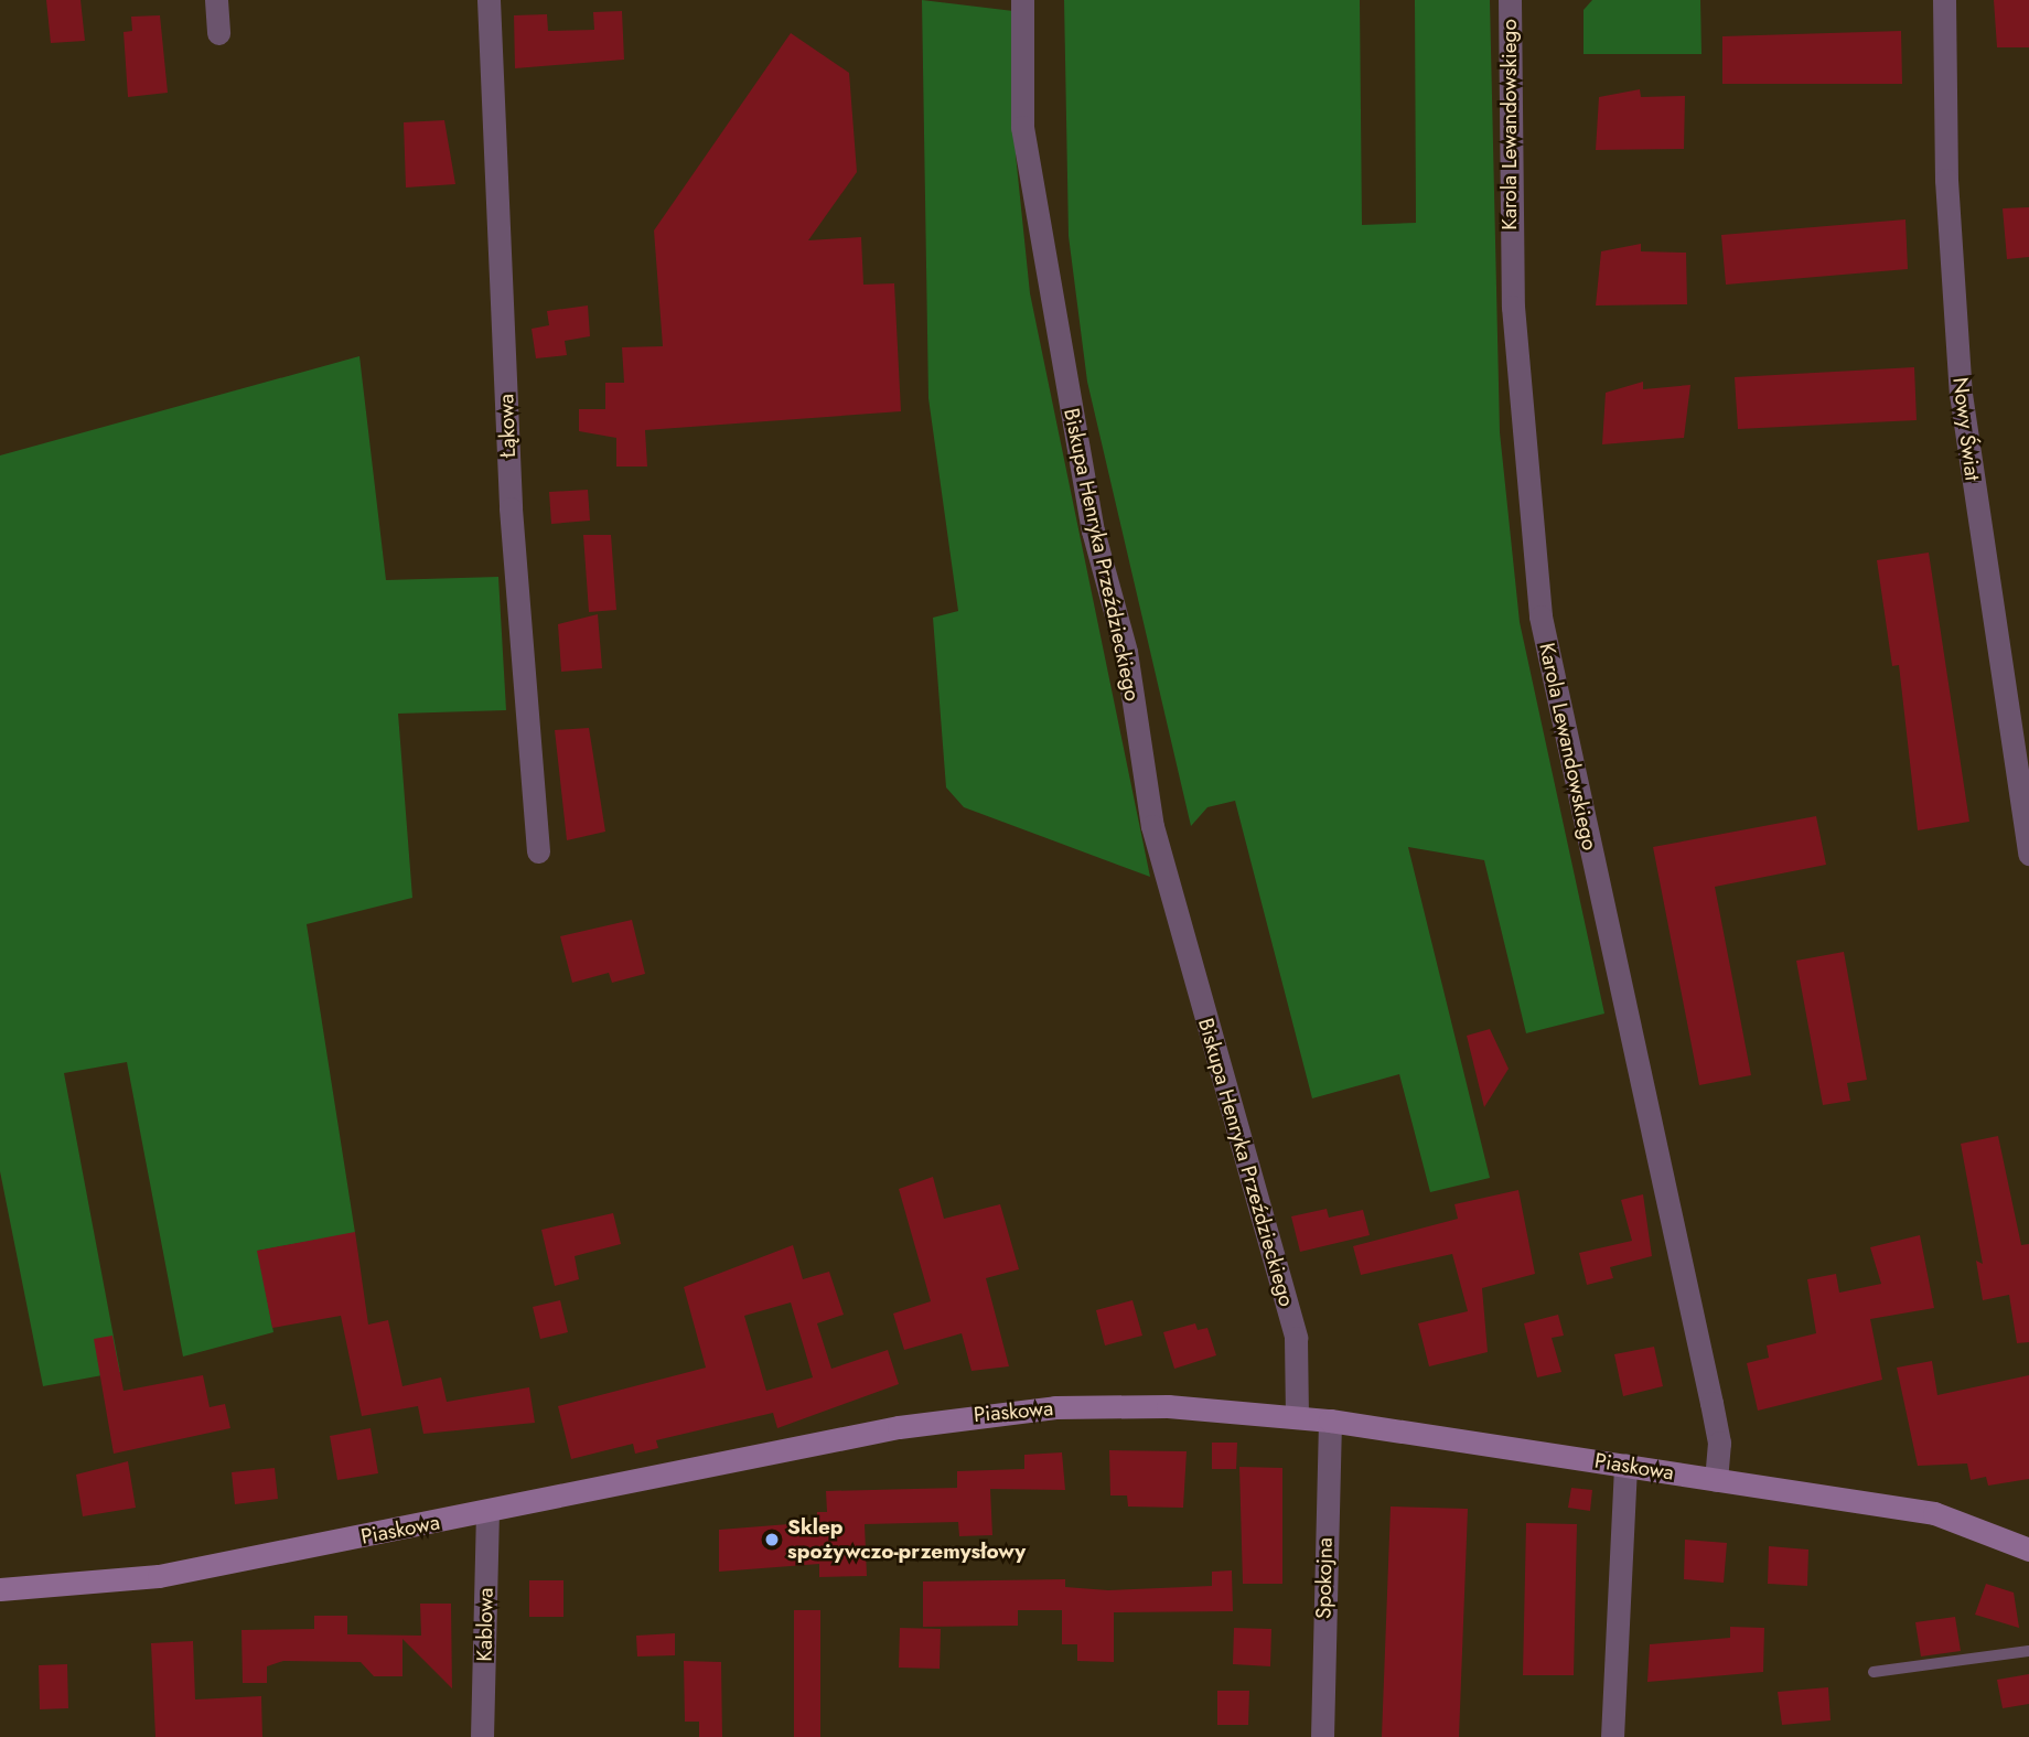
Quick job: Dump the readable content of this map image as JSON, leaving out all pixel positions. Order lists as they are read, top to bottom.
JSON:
{
  "streets": {
    "street": [
      "Karola Lewandowskiego",
      "Łąkowa",
      "Nowy Świat",
      "Biskupa Henryka Przeździeckiego",
      "Piaskowa",
      "Spokojna",
      "Kablowa"
    ]
  },
  "crossings": [
    ["Karola Lewandowskiego", "Piaskowa"],
    ["Biskupa Henryka Przeździeckiego", "Piaskowa"],
    ["Piaskowa", "Spokojna"],
    ["Piaskowa", "Kablowa"]
  ],
  "places": ["Sklep spożywczo-przemysłowy"]
}
